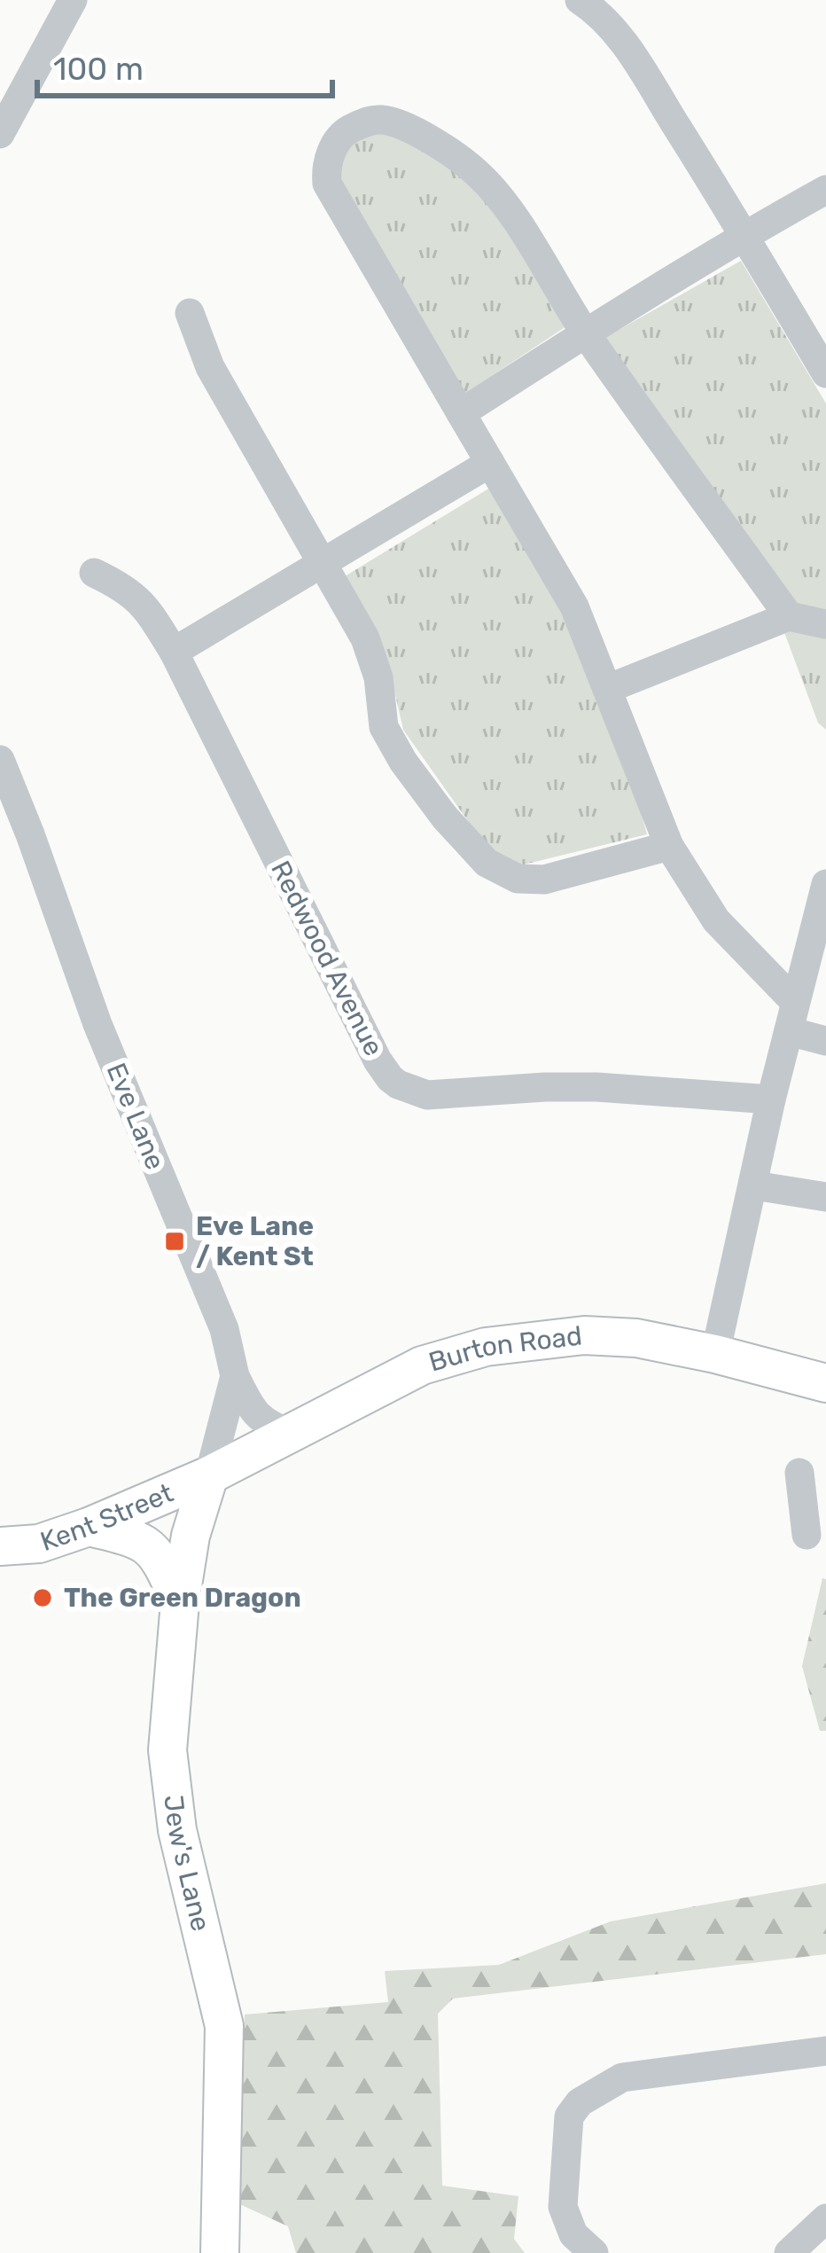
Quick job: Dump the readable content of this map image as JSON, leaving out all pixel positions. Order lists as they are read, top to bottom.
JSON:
{
  "streets": {
    "main road": ["Burton Road", "Kent Street", "Jew's Lane"],
    "street": ["Redwood Avenue", "Eve Lane"]
  },
  "crossings": [
    ["Eve Lane", "Burton Road"],
    ["Eve Lane", "Kent Street"],
    ["Eve Lane", "Jew's Lane"],
    ["Burton Road", "Kent Street"],
    ["Burton Road", "Jew's Lane"],
    ["Kent Street", "Jew's Lane"]
  ],
  "places": {
    "transit": ["Eve Lane / Kent St"],
    "other": ["The Green Dragon"]
  },
  "scale_bar": "100 m"
}
